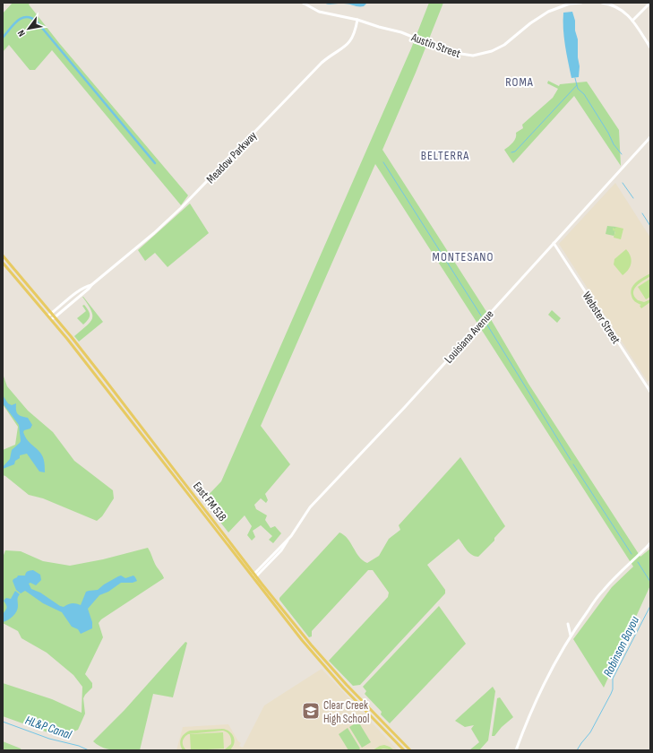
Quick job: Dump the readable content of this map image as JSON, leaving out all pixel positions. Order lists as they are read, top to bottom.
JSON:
{
  "streets": {
    "main road": ["East FM 518"],
    "street": [
      "Austin Street",
      "Meadow Parkway",
      "Webster Street",
      "Louisiana Avenue"
    ]
  },
  "crossings": [
    ["Austin Street", "Meadow Parkway"],
    ["Meadow Parkway", "East FM 518"],
    ["Webster Street", "Louisiana Avenue"],
    ["Louisiana Avenue", "East FM 518"]
  ],
  "districts": ["ROMA", "BELTERRA", "MONTESANO"],
  "water": ["Robinson Bayou", "HL&P Canal"],
  "places": {
    "school or university": ["Clear Creek High School"]
  },
  "north": "bottom left"
}
